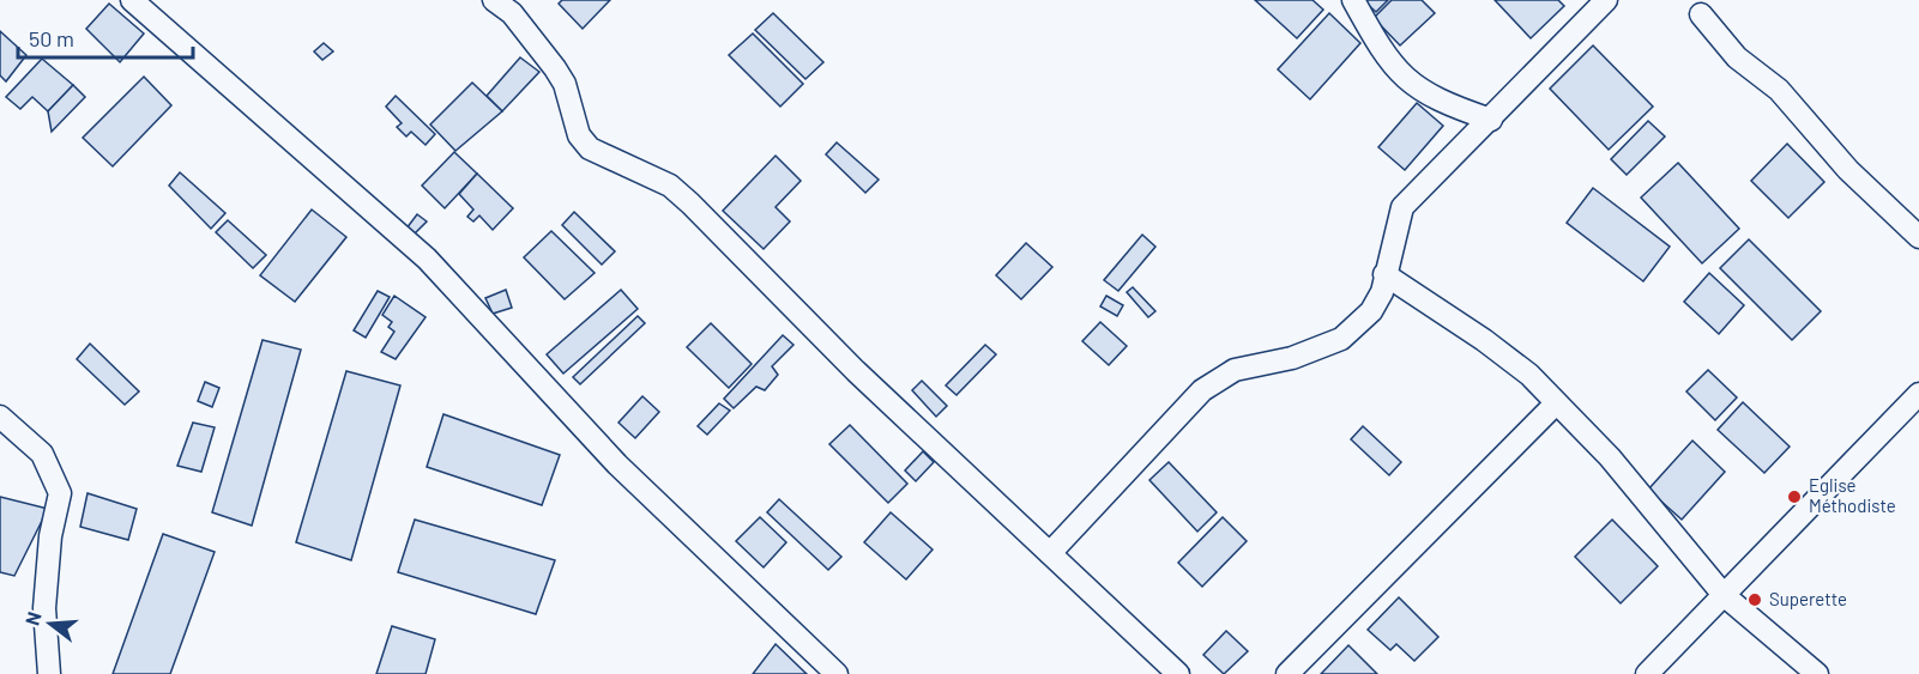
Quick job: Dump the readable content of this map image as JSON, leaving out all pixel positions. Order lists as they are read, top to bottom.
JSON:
{
  "places": ["Eglise Méthodiste", "Superette"],
  "scale_bar": "50 m",
  "north": "left"
}
